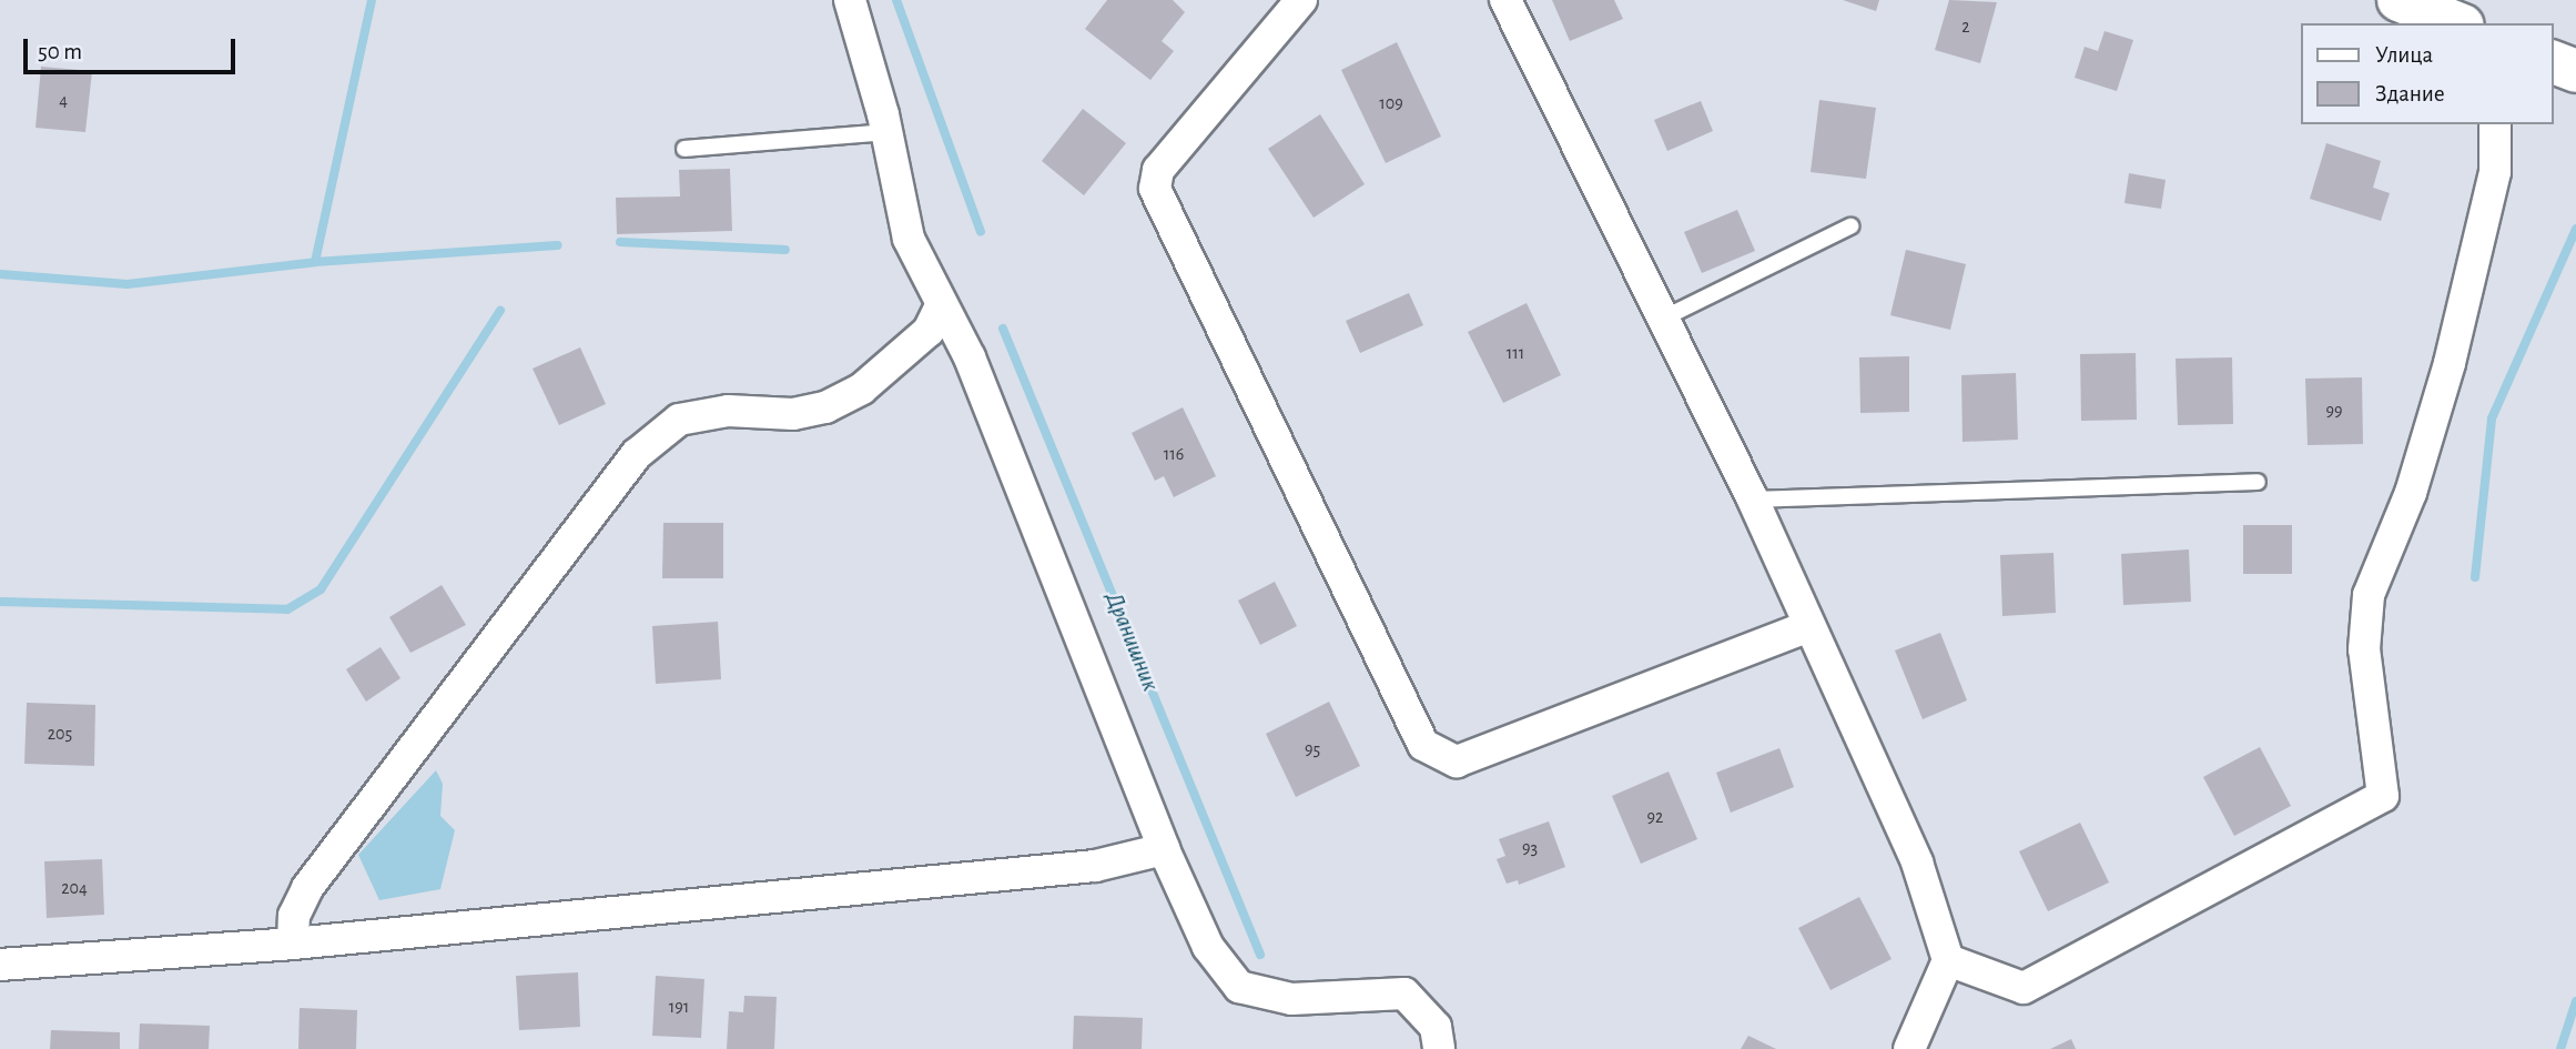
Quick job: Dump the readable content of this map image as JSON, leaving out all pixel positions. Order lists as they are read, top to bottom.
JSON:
{
  "water": ["Дранишник"],
  "house_numbers": [
    "2",
    "4",
    "109",
    "111",
    "99",
    "116",
    "205",
    "95",
    "92",
    "93",
    "204",
    "191"
  ],
  "legend": ["Улица", "Здание"],
  "scale_bar": "50 m"
}
